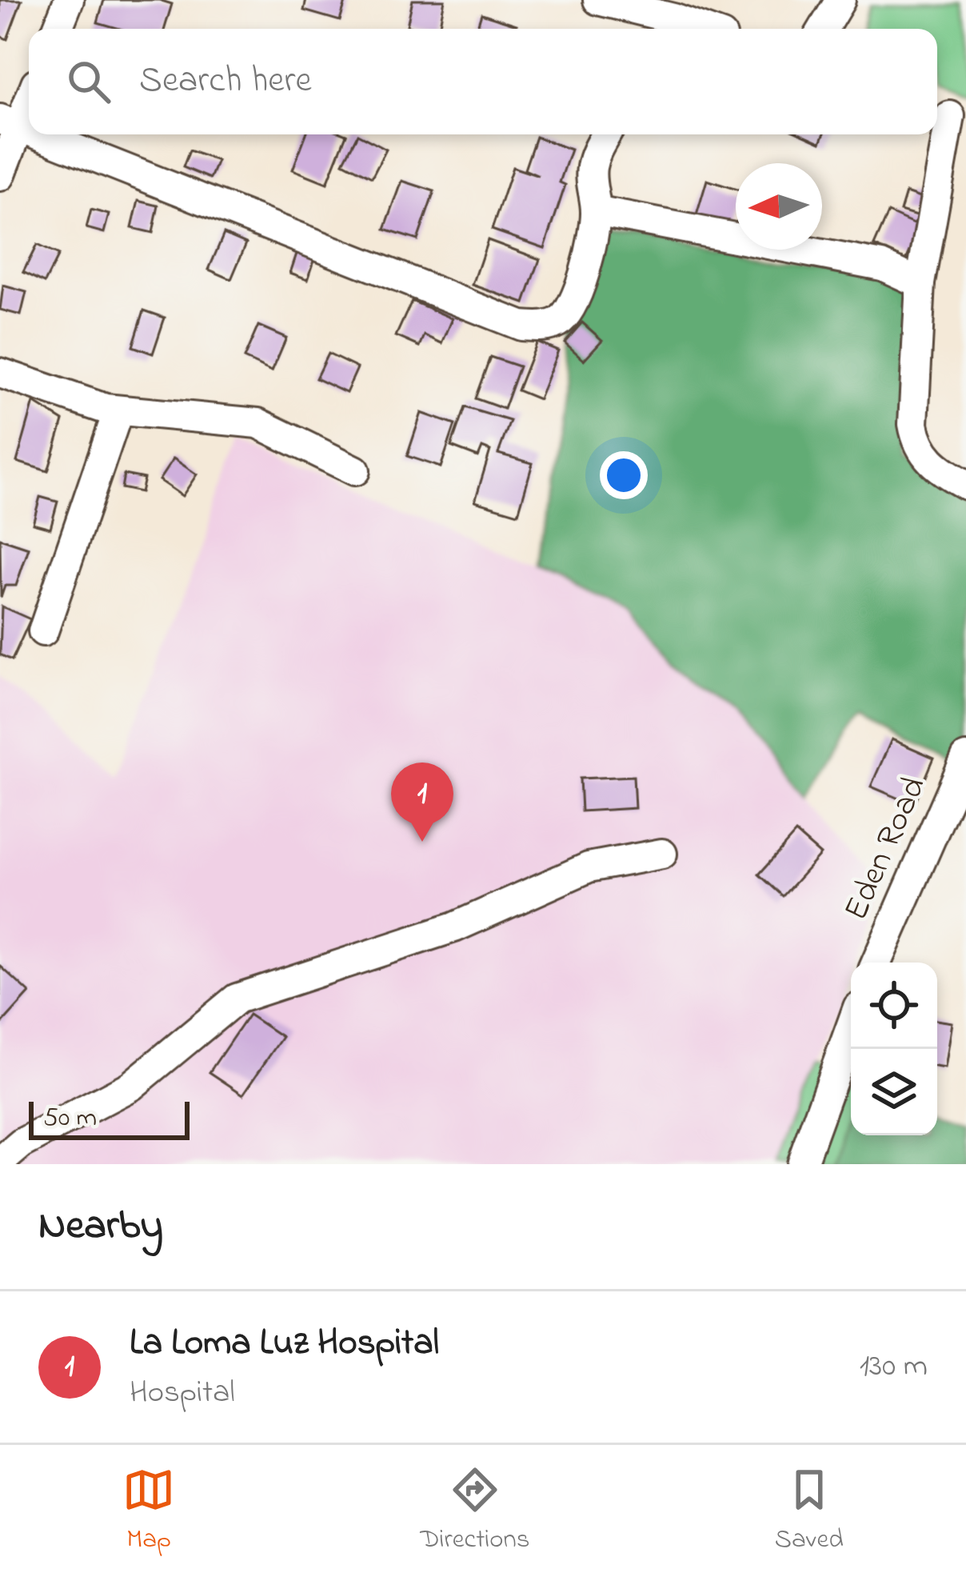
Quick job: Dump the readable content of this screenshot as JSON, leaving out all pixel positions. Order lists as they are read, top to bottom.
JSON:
{
  "streets": {
    "street": ["Eden Road"]
  },
  "scale_bar": "50 m",
  "north": "left",
  "page": {
    "search": "Search here",
    "pins": "1",
    "scale": "50 m",
    "heading": "Nearby",
    "list": [
      {
        "mark": "1",
        "name": "La Loma Luz Hospital",
        "note": "Hospital",
        "value": "130 m"
      }
    ],
    "nav": ["Map", "Directions", "Saved"]
  }
}
